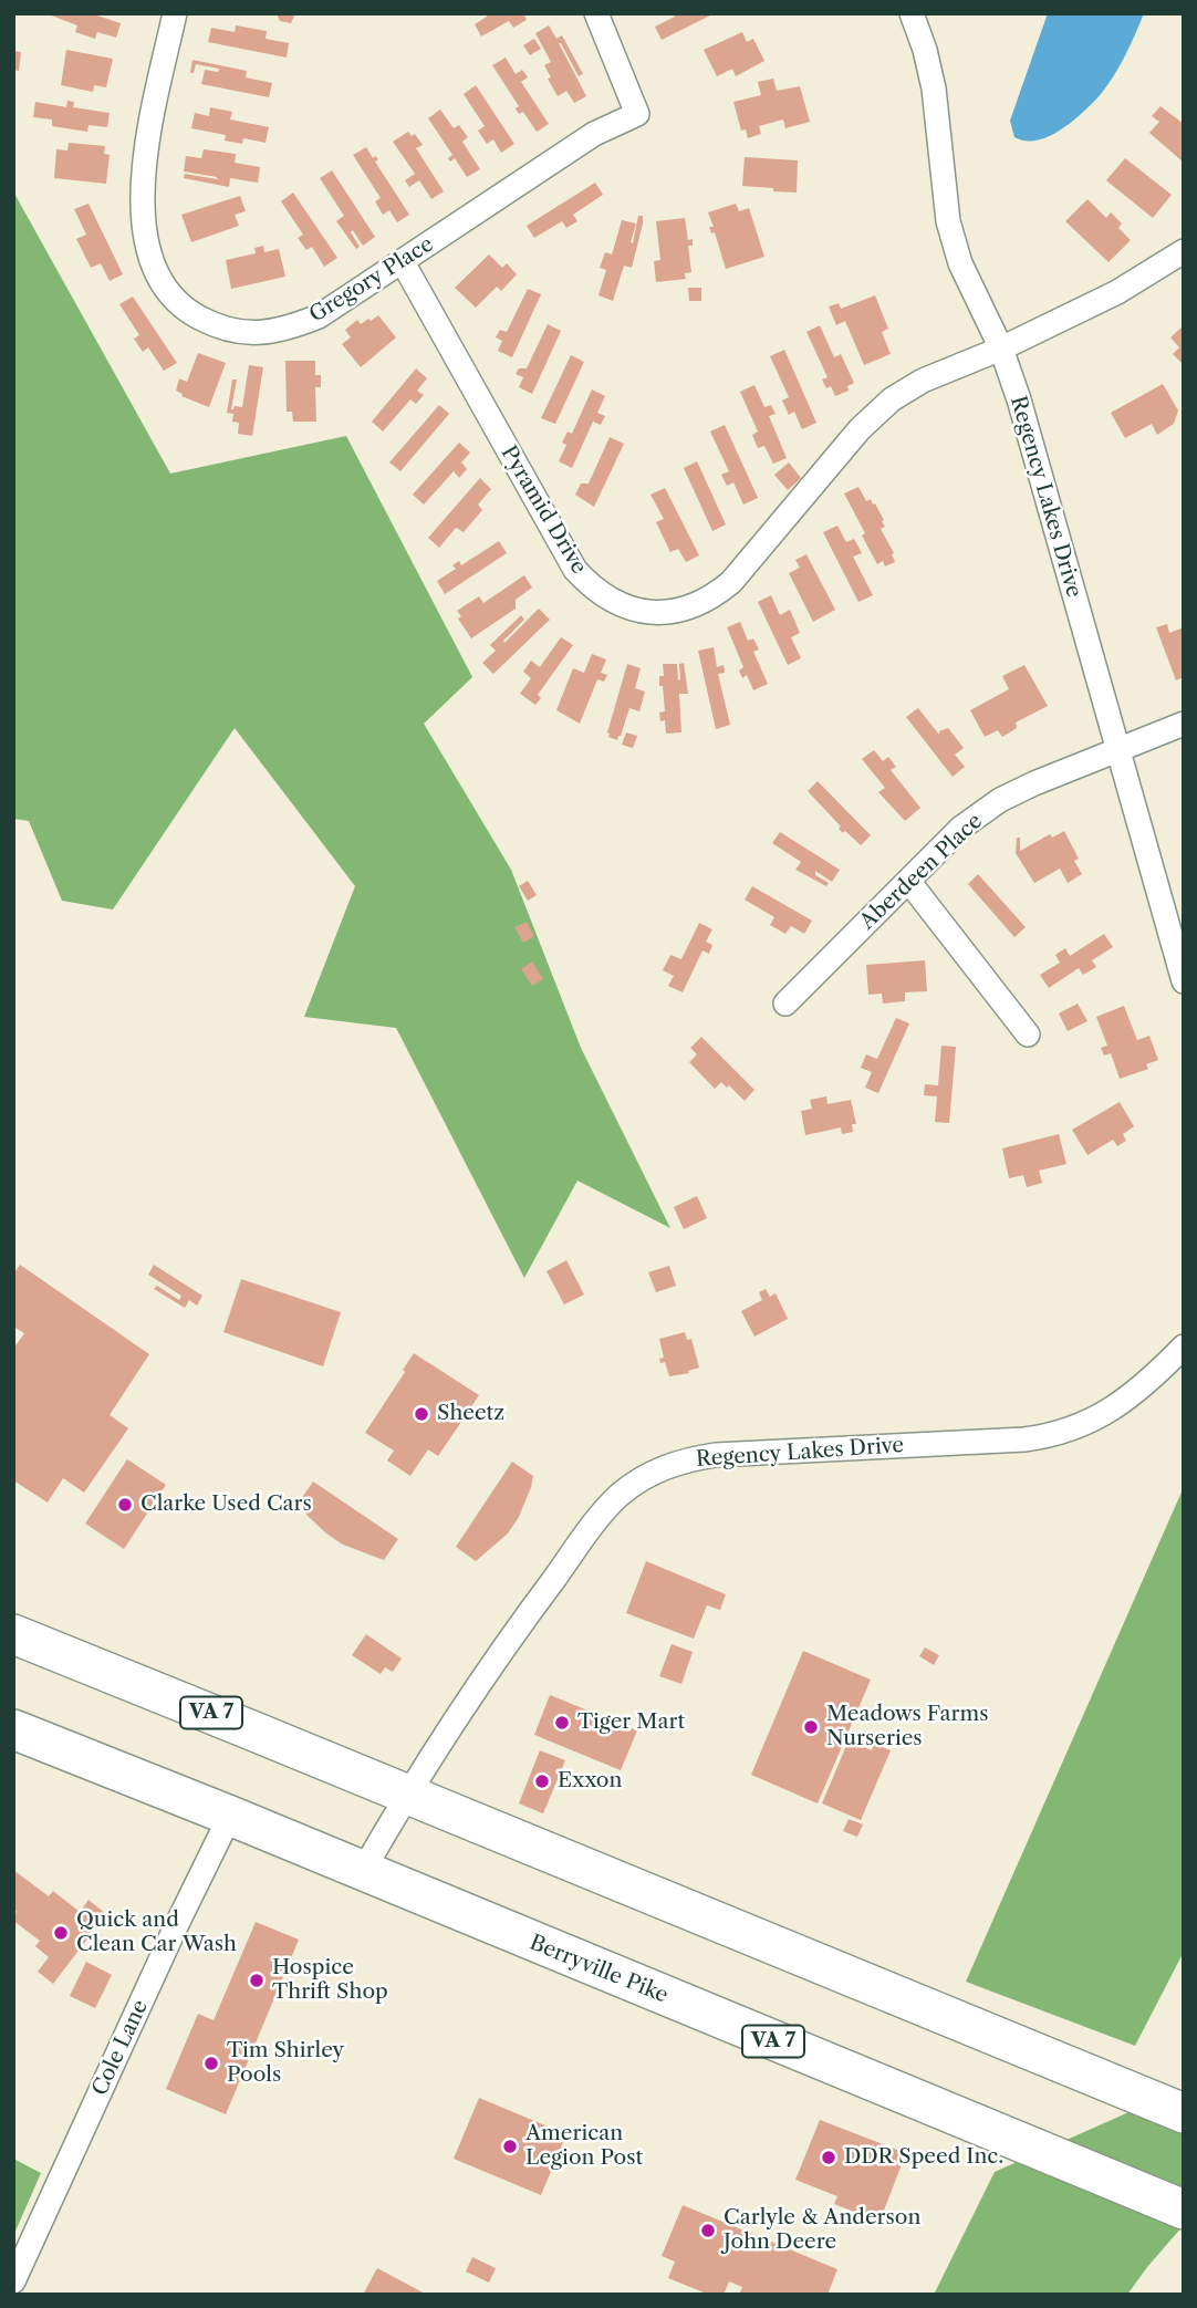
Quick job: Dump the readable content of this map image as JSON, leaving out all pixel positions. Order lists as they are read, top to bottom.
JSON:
{
  "streets": {
    "highway": ["VA 7", "Berryville Pike"],
    "street": [
      "Gregory Place",
      "Regency Lakes Drive",
      "Pyramid Drive",
      "Aberdeen Place",
      "Cole Lane"
    ]
  },
  "crossings": [
    ["Gregory Place", "Pyramid Drive"],
    ["Regency Lakes Drive", "Pyramid Drive"],
    ["Regency Lakes Drive", "Aberdeen Place"],
    ["Regency Lakes Drive", "VA 7"],
    ["Regency Lakes Drive", "Berryville Pike"],
    ["Berryville Pike", "Cole Lane"]
  ],
  "places": [
    "Sheetz",
    "Clarke Used Cars",
    "Tiger Mart",
    "Meadows Farms Nurseries",
    "Exxon",
    "Quick and Clean Car Wash",
    "Hospice Thrift Shop",
    "Tim Shirley Pools",
    "American Legion Post",
    "DDR Speed Inc.",
    "Carlyle & Anderson John Deere"
  ]
}
